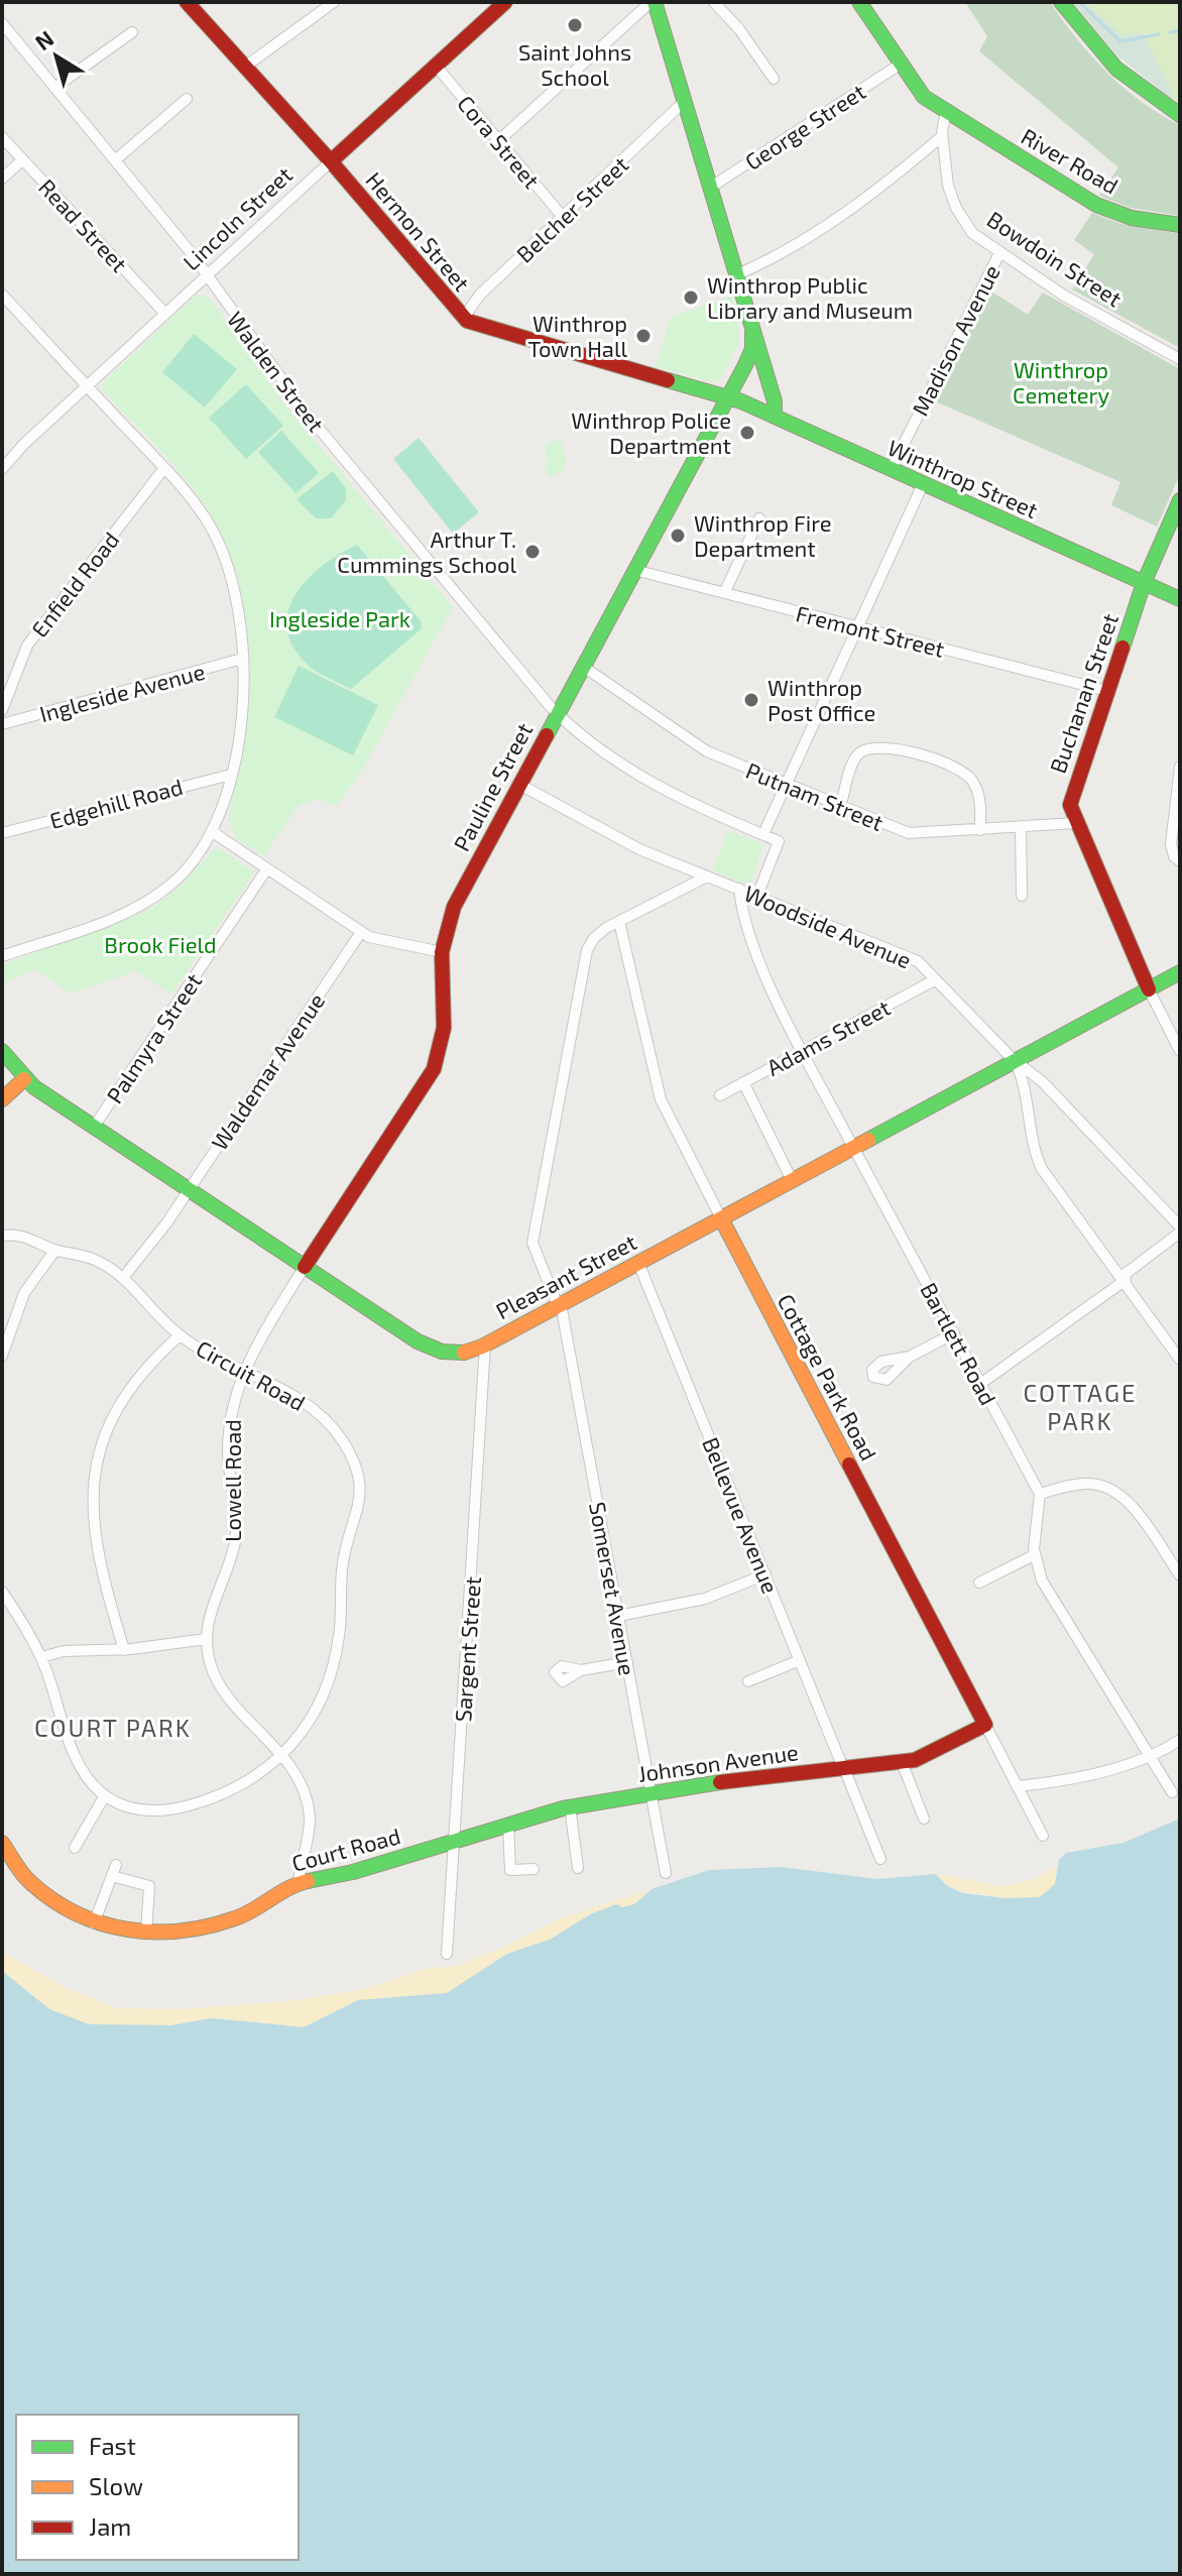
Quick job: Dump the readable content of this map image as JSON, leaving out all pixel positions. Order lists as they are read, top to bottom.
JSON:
{
  "streets": {
    "street": [
      "George Street",
      "Cora Street",
      "River Road",
      "Belcher Street",
      "Lincoln Street",
      "Read Street",
      "Hermon Street",
      "Bowdoin Street",
      "Madison Avenue",
      "Walden Street",
      "Winthrop Street",
      "Enfield Road",
      "Fremont Street",
      "Ingleside Avenue",
      "Buchanan Street",
      "Pauline Street",
      "Putnam Street",
      "Edgehill Road",
      "Woodside Avenue",
      "Adams Street",
      "Palmyra Street",
      "Waldemar Avenue",
      "Pleasant Street",
      "Bartlett Road",
      "Circuit Road",
      "Cottage Park Road",
      "Lowell Road",
      "Bellevue Avenue",
      "Somerset Avenue",
      "Sargent Street",
      "Johnson Avenue",
      "Court Road"
    ]
  },
  "crossings": [
    ["Cora Street", "Belcher Street"],
    ["Cora Street", "Lincoln Street"],
    ["River Road", "Bowdoin Street"],
    ["Belcher Street", "Hermon Street"],
    ["Lincoln Street", "Read Street"],
    ["Lincoln Street", "Hermon Street"],
    ["Lincoln Street", "Walden Street"],
    ["Hermon Street", "Winthrop Street"],
    ["Hermon Street", "Pauline Street"],
    ["Bowdoin Street", "Madison Avenue"],
    ["Madison Avenue", "Winthrop Street"],
    ["Walden Street", "Pauline Street"],
    ["Walden Street", "Woodside Avenue"],
    ["Winthrop Street", "Buchanan Street"],
    ["Winthrop Street", "Pauline Street"],
    ["Fremont Street", "Buchanan Street"],
    ["Fremont Street", "Pauline Street"],
    ["Buchanan Street", "Putnam Street"],
    ["Buchanan Street", "Pleasant Street"],
    ["Pauline Street", "Putnam Street"],
    ["Pauline Street", "Woodside Avenue"],
    ["Pauline Street", "Pleasant Street"],
    ["Pauline Street", "Lowell Road"],
    ["Woodside Avenue", "Adams Street"],
    ["Woodside Avenue", "Pleasant Street"],
    ["Woodside Avenue", "Bartlett Road"],
    ["Woodside Avenue", "Somerset Avenue"],
    ["Adams Street", "Bartlett Road"],
    ["Palmyra Street", "Pleasant Street"],
    ["Waldemar Avenue", "Pleasant Street"],
    ["Waldemar Avenue", "Circuit Road"],
    ["Pleasant Street", "Bartlett Road"],
    ["Pleasant Street", "Cottage Park Road"],
    ["Pleasant Street", "Lowell Road"],
    ["Pleasant Street", "Bellevue Avenue"],
    ["Pleasant Street", "Somerset Avenue"],
    ["Pleasant Street", "Sargent Street"],
    ["Circuit Road", "Lowell Road"],
    ["Cottage Park Road", "Somerset Avenue"],
    ["Cottage Park Road", "Johnson Avenue"],
    ["Bellevue Avenue", "Johnson Avenue"],
    ["Somerset Avenue", "Johnson Avenue"],
    ["Sargent Street", "Johnson Avenue"],
    ["Sargent Street", "Court Road"],
    ["Johnson Avenue", "Court Road"]
  ],
  "districts": ["COTTAGE PARK", "COURT PARK"],
  "parks": ["Winthrop Cemetery", "Ingleside Park", "Brook Field"],
  "places": [
    "Saint Johns School",
    "Winthrop Public Library and Museum",
    "Winthrop Town Hall",
    "Winthrop Police Department",
    "Winthrop Fire Department",
    "Arthur T. Cummings School",
    "Winthrop Post Office"
  ],
  "legend": ["Fast", "Slow", "Jam"],
  "north": "top left"
}
